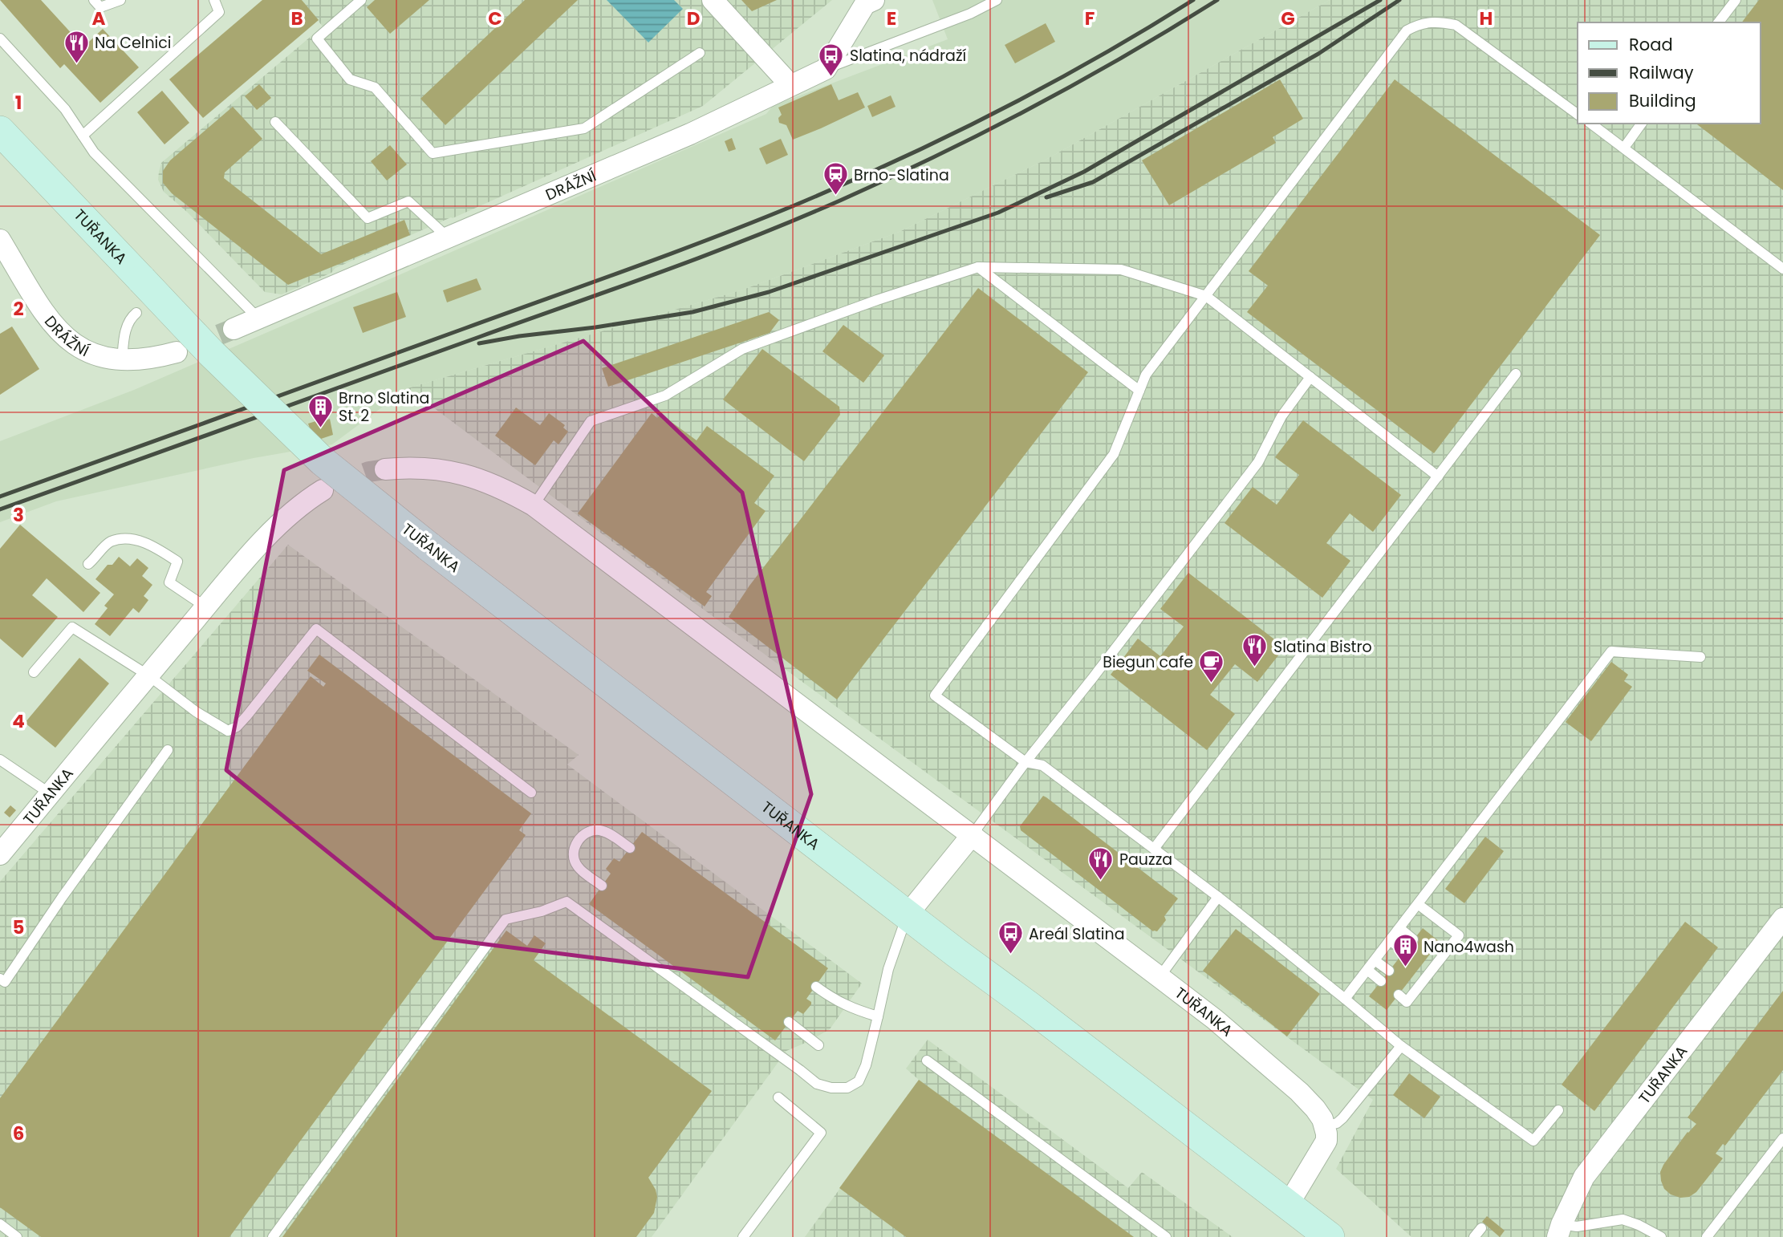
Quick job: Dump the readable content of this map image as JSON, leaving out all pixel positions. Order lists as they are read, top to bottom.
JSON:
{
  "streets": {
    "street": ["DRÁŽNÍ", "TUŘANKA"]
  },
  "places": {
    "restaurant": ["Na Celnici", "Slatina Bistro", "Pauzza"],
    "bus stop": ["Slatina, nádraží", "Areál Slatina"],
    "station": ["Brno-Slatina"],
    "building": ["Brno Slatina St. 2", "Nano4wash"],
    "cafe": ["Biegun cafe"]
  },
  "legend": ["Road", "Railway", "Building"],
  "grid": {
    "columns": [
      "A",
      "B",
      "C",
      "D",
      "E",
      "F",
      "G",
      "H"
    ],
    "rows": [
      "1",
      "2",
      "3",
      "4",
      "5",
      "6"
    ]
  }
}
